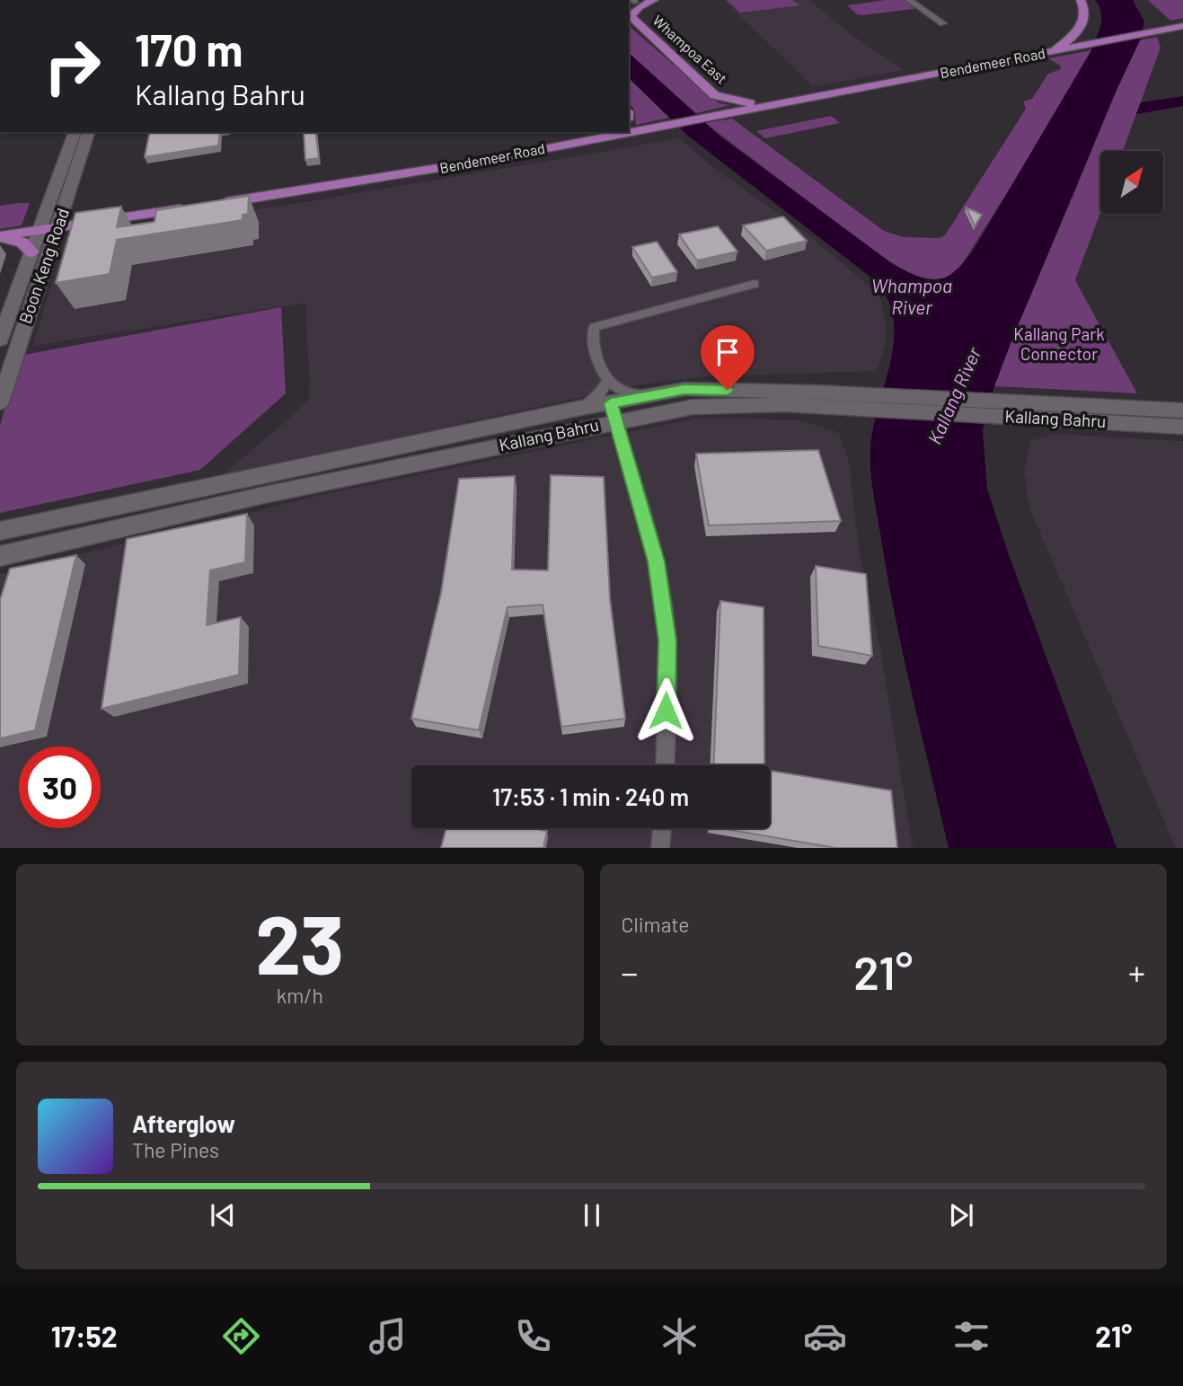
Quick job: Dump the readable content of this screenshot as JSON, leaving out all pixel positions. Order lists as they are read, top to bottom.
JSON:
{
  "streets": {
    "main road": [
      "Whampoa East",
      "Bendemeer Road",
      "Boon Keng Road",
      "Kallang Bahru"
    ]
  },
  "crossings": [
    ["Whampoa East", "Bendemeer Road"],
    ["Bendemeer Road", "Boon Keng Road"]
  ],
  "water": ["Whampoa River", "Kallang River"],
  "parks": ["Kallang Park Connector"],
  "north": "top right",
  "page": {
    "turn": ["170 m", "Kallang Bahru"],
    "limit": "30",
    "trip": "17:53 · 1 min · 240 m",
    "tile": [
      ["23", "km/h"],
      "Climate"
    ],
    "heat": ["−", "21°", "+"],
    "song": ["Afterglow", "The Pines"],
    "tabs": ["17:52", "21°"]
  }
}
